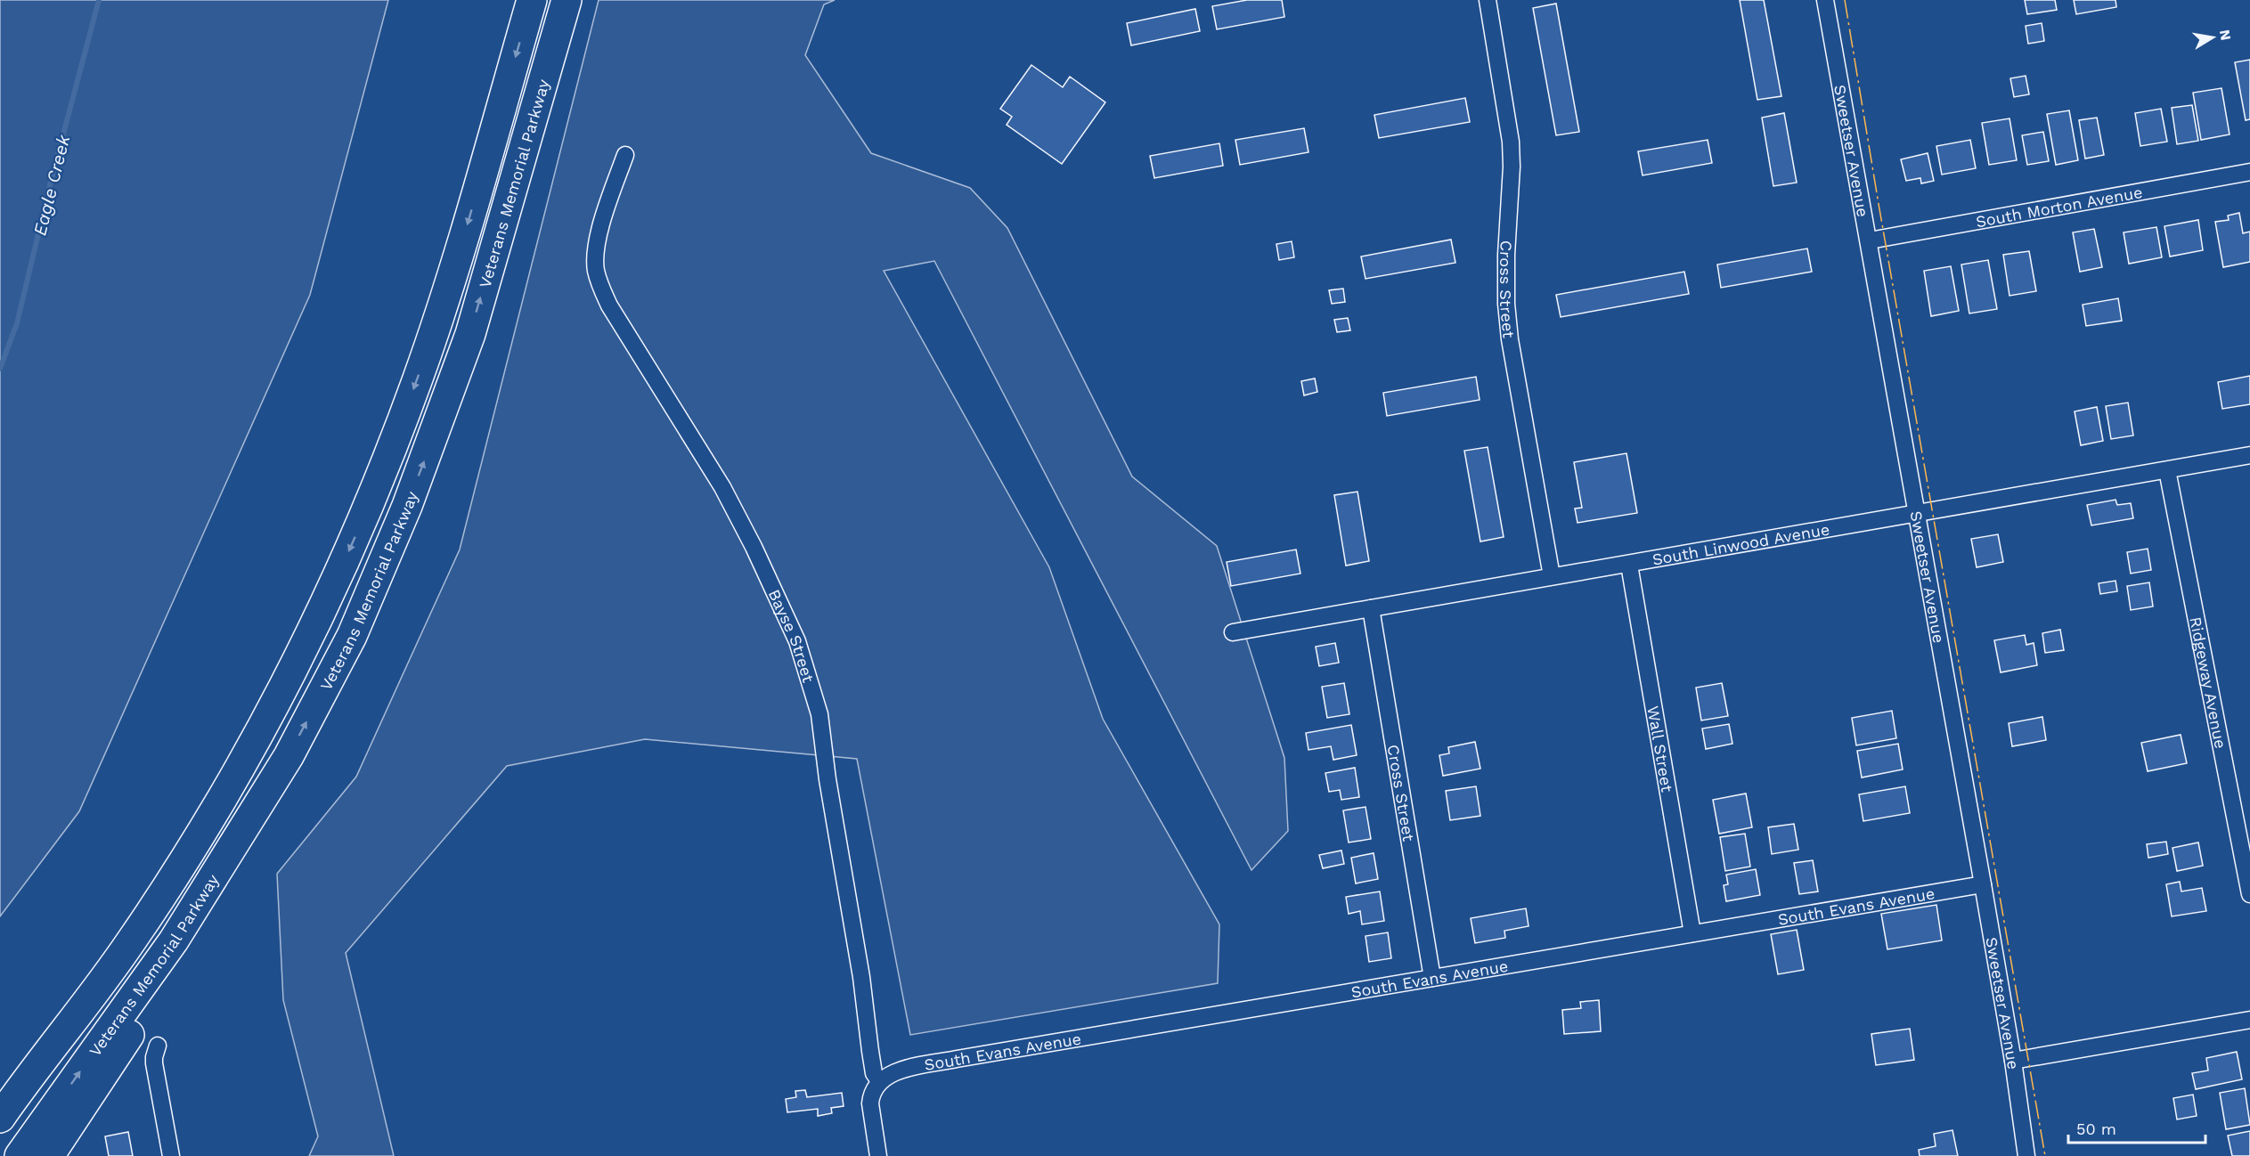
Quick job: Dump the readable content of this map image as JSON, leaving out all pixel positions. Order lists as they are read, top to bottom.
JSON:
{
  "streets": {
    "highway": ["Veterans Memorial Parkway"],
    "street": [
      "Sweetser Avenue",
      "South Morton Avenue",
      "Cross Street",
      "South Linwood Avenue",
      "Bayse Street",
      "Ridgeway Avenue",
      "Wall Street",
      "South Evans Avenue"
    ]
  },
  "crossings": [
    ["Sweetser Avenue", "South Morton Avenue"],
    ["Sweetser Avenue", "South Linwood Avenue"],
    ["Sweetser Avenue", "South Evans Avenue"],
    ["Cross Street", "South Linwood Avenue"],
    ["Cross Street", "South Evans Avenue"],
    ["South Linwood Avenue", "Ridgeway Avenue"],
    ["South Linwood Avenue", "Wall Street"],
    ["Bayse Street", "South Evans Avenue"],
    ["Wall Street", "South Evans Avenue"]
  ],
  "water": ["Eagle Creek"],
  "scale_bar": "50 m",
  "north": "right"
}
